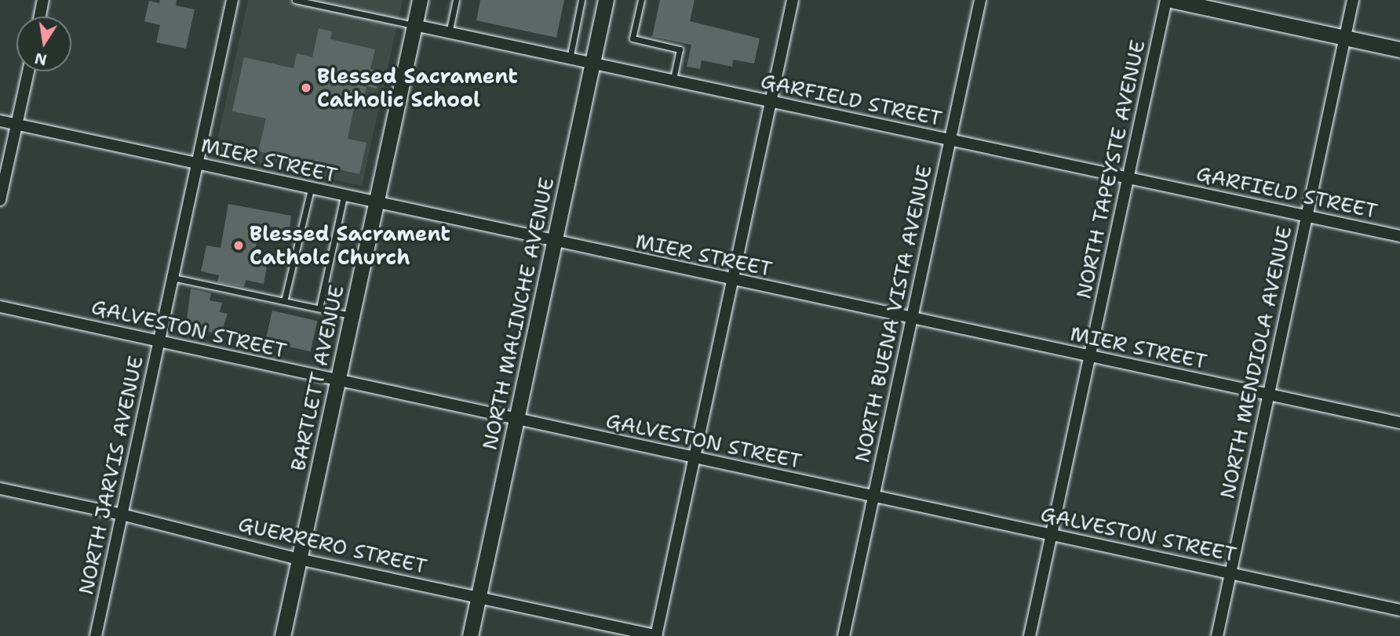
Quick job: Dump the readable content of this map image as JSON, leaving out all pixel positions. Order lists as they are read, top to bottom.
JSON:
{
  "streets": {
    "main road": ["NORTH MALINCHE AVENUE", "BARTLETT AVENUE"],
    "street": [
      "GARFIELD STREET",
      "MIER STREET",
      "NORTH TAPEYSTE AVENUE",
      "NORTH BUENA VISTA AVENUE",
      "GALVESTON STREET",
      "NORTH MENDIOLA AVENUE",
      "NORTH JARVIS AVENUE",
      "GUERRERO STREET"
    ]
  },
  "crossings": [
    ["GARFIELD STREET", "NORTH TAPEYSTE AVENUE"],
    ["GARFIELD STREET", "NORTH MALINCHE AVENUE"],
    ["GARFIELD STREET", "NORTH BUENA VISTA AVENUE"],
    ["GARFIELD STREET", "NORTH MENDIOLA AVENUE"],
    ["GARFIELD STREET", "BARTLETT AVENUE"],
    ["MIER STREET", "NORTH TAPEYSTE AVENUE"],
    ["MIER STREET", "NORTH MALINCHE AVENUE"],
    ["MIER STREET", "NORTH BUENA VISTA AVENUE"],
    ["MIER STREET", "NORTH MENDIOLA AVENUE"],
    ["MIER STREET", "BARTLETT AVENUE"],
    ["MIER STREET", "NORTH JARVIS AVENUE"],
    ["NORTH TAPEYSTE AVENUE", "GALVESTON STREET"],
    ["NORTH MALINCHE AVENUE", "GALVESTON STREET"],
    ["NORTH MALINCHE AVENUE", "GUERRERO STREET"],
    ["NORTH BUENA VISTA AVENUE", "GALVESTON STREET"],
    ["GALVESTON STREET", "NORTH MENDIOLA AVENUE"],
    ["GALVESTON STREET", "BARTLETT AVENUE"],
    ["GALVESTON STREET", "NORTH JARVIS AVENUE"],
    ["BARTLETT AVENUE", "GUERRERO STREET"],
    ["NORTH JARVIS AVENUE", "GUERRERO STREET"]
  ],
  "places": ["Blessed Sacrament Catholic School", "Blessed Sacrament Catholc Church"],
  "north": "bottom"
}
